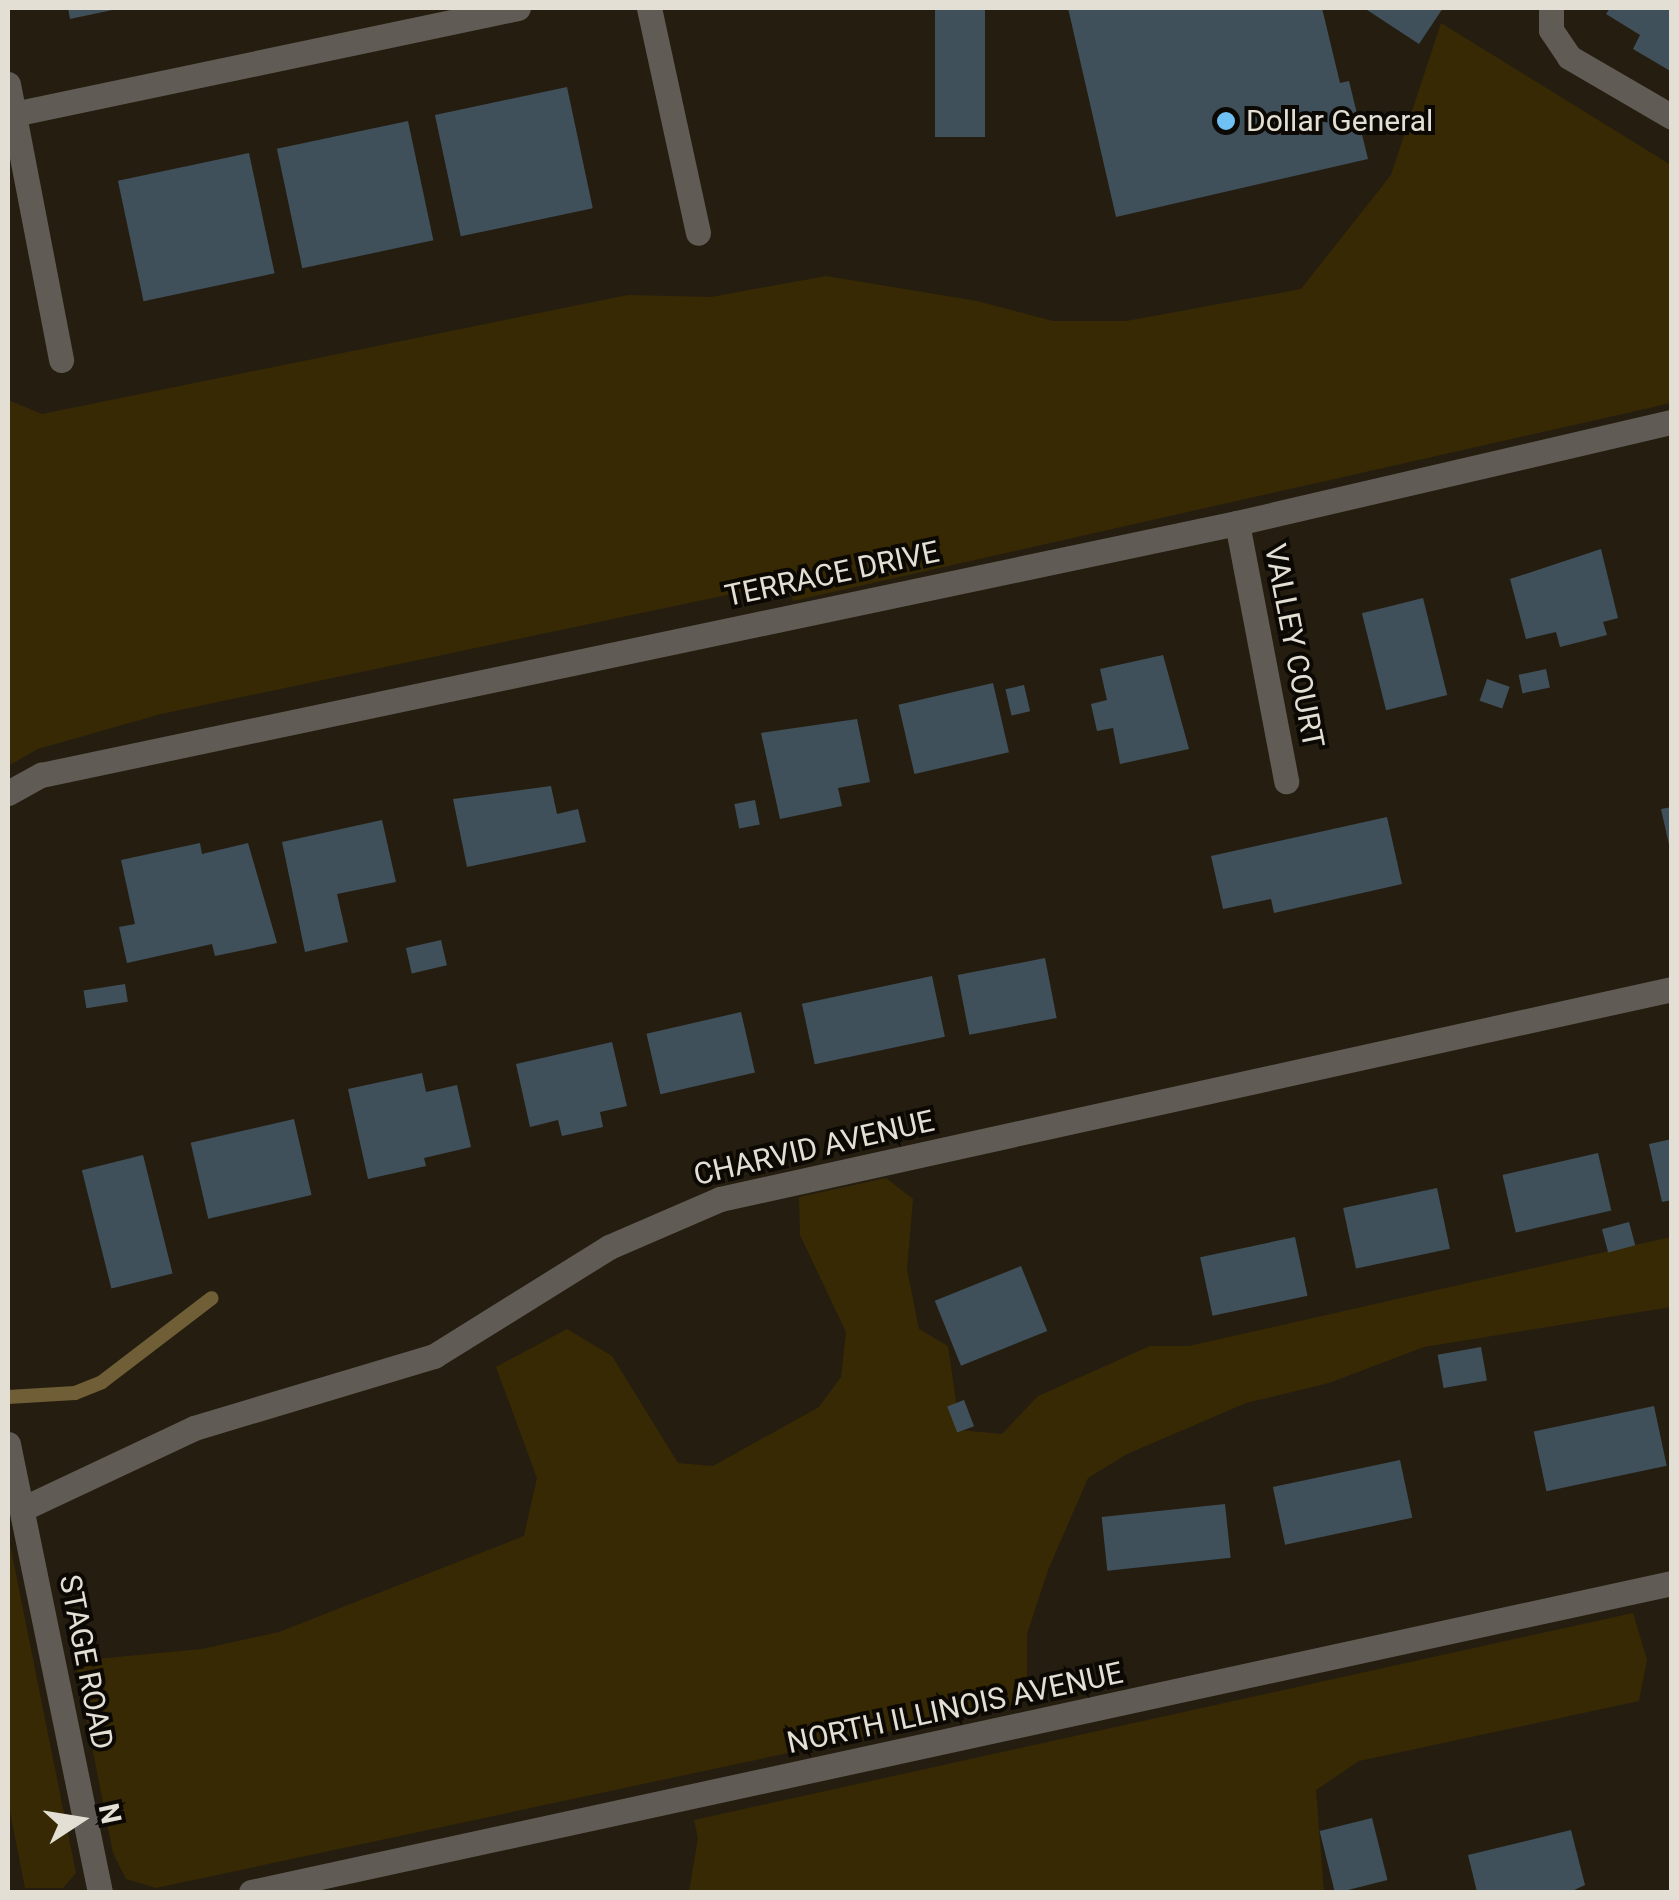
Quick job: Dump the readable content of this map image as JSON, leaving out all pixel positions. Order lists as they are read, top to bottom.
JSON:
{
  "streets": {
    "street": [
      "TERRACE DRIVE",
      "VALLEY COURT",
      "CHARVID AVENUE",
      "STAGE ROAD",
      "NORTH ILLINOIS AVENUE"
    ]
  },
  "crossings": [
    ["TERRACE DRIVE", "VALLEY COURT"],
    ["CHARVID AVENUE", "STAGE ROAD"]
  ],
  "places": ["Dollar General"],
  "north": "right"
}
